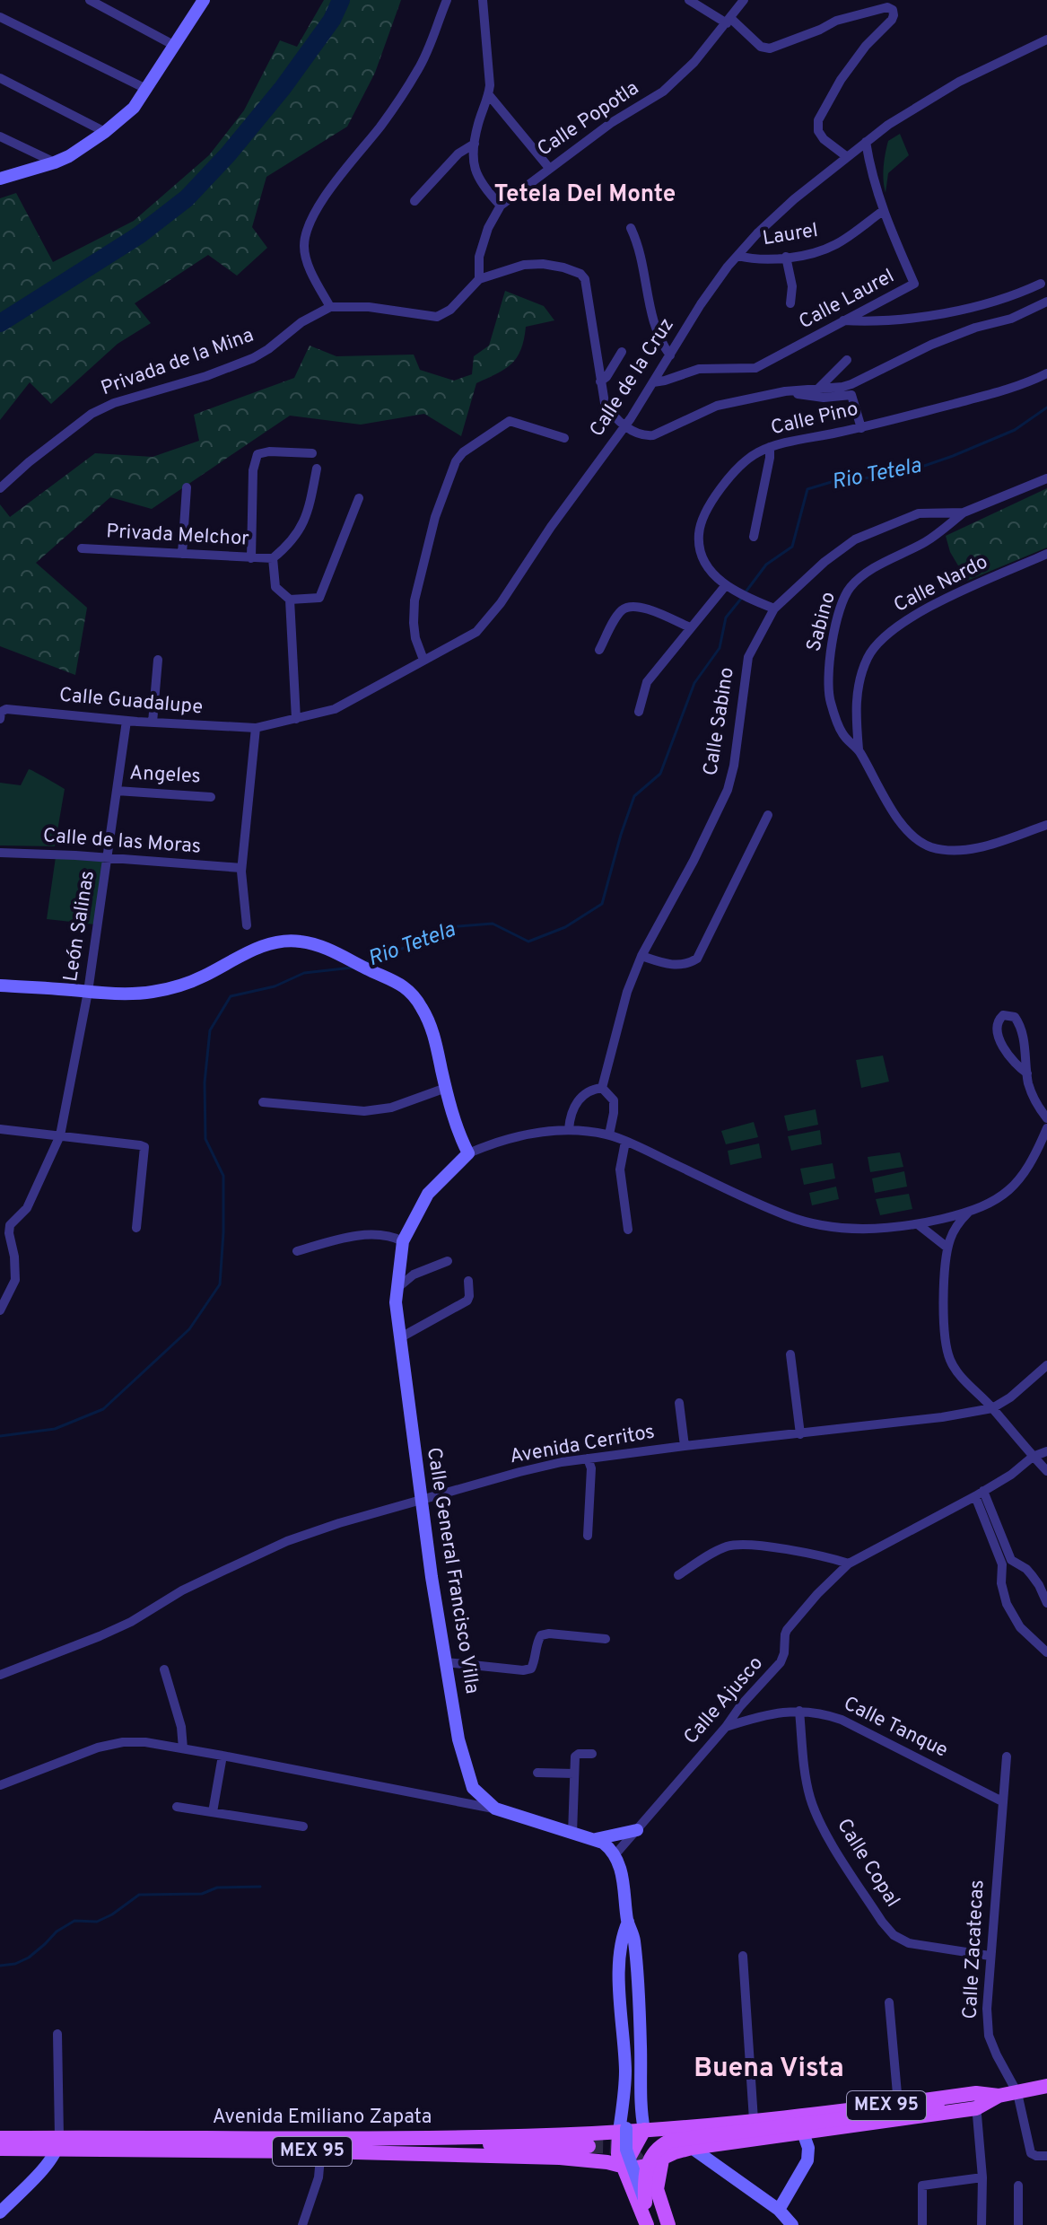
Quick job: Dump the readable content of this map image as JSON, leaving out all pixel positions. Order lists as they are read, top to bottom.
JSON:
{
  "streets": {
    "main road": ["MEX 95", "Avenida Emiliano Zapata"],
    "street": [
      "Calle Popotla",
      "Laurel",
      "Calle Laurel",
      "Privada de la Mina",
      "Calle de la Cruz",
      "Calle Pino",
      "Privada Melchor",
      "Calle Nardo",
      "Sabino",
      "Calle Guadalupe",
      "Calle Sabino",
      "Angeles",
      "Calle de las Moras",
      "León Salinas",
      "Avenida Cerritos",
      "Calle General Francisco Villa",
      "Calle Ajusco",
      "Calle Tanque",
      "Calle Copal",
      "Calle Zacatecas"
    ]
  },
  "crossings": [
    ["Laurel", "Calle Laurel"],
    ["Laurel", "Calle de la Cruz"],
    ["Calle Laurel", "Calle de la Cruz"],
    ["Calle de la Cruz", "Calle Guadalupe"],
    ["Calle Pino", "Calle Sabino"],
    ["Calle Nardo", "Sabino"],
    ["Sabino", "Calle Sabino"],
    ["Calle Guadalupe", "León Salinas"],
    ["Angeles", "León Salinas"],
    ["Calle de las Moras", "León Salinas"],
    ["Avenida Cerritos", "Calle General Francisco Villa"],
    ["Calle General Francisco Villa", "Calle Ajusco"],
    ["Calle Ajusco", "Calle Tanque"],
    ["Calle Tanque", "Calle Copal"],
    ["Calle Tanque", "Calle Zacatecas"],
    ["Calle Copal", "Calle Zacatecas"],
    ["Calle Zacatecas", "MEX 95"],
    ["MEX 95", "Avenida Emiliano Zapata"]
  ],
  "districts": ["Tetela Del Monte", "Buena Vista"],
  "water": ["Rio Tetela"]
}
